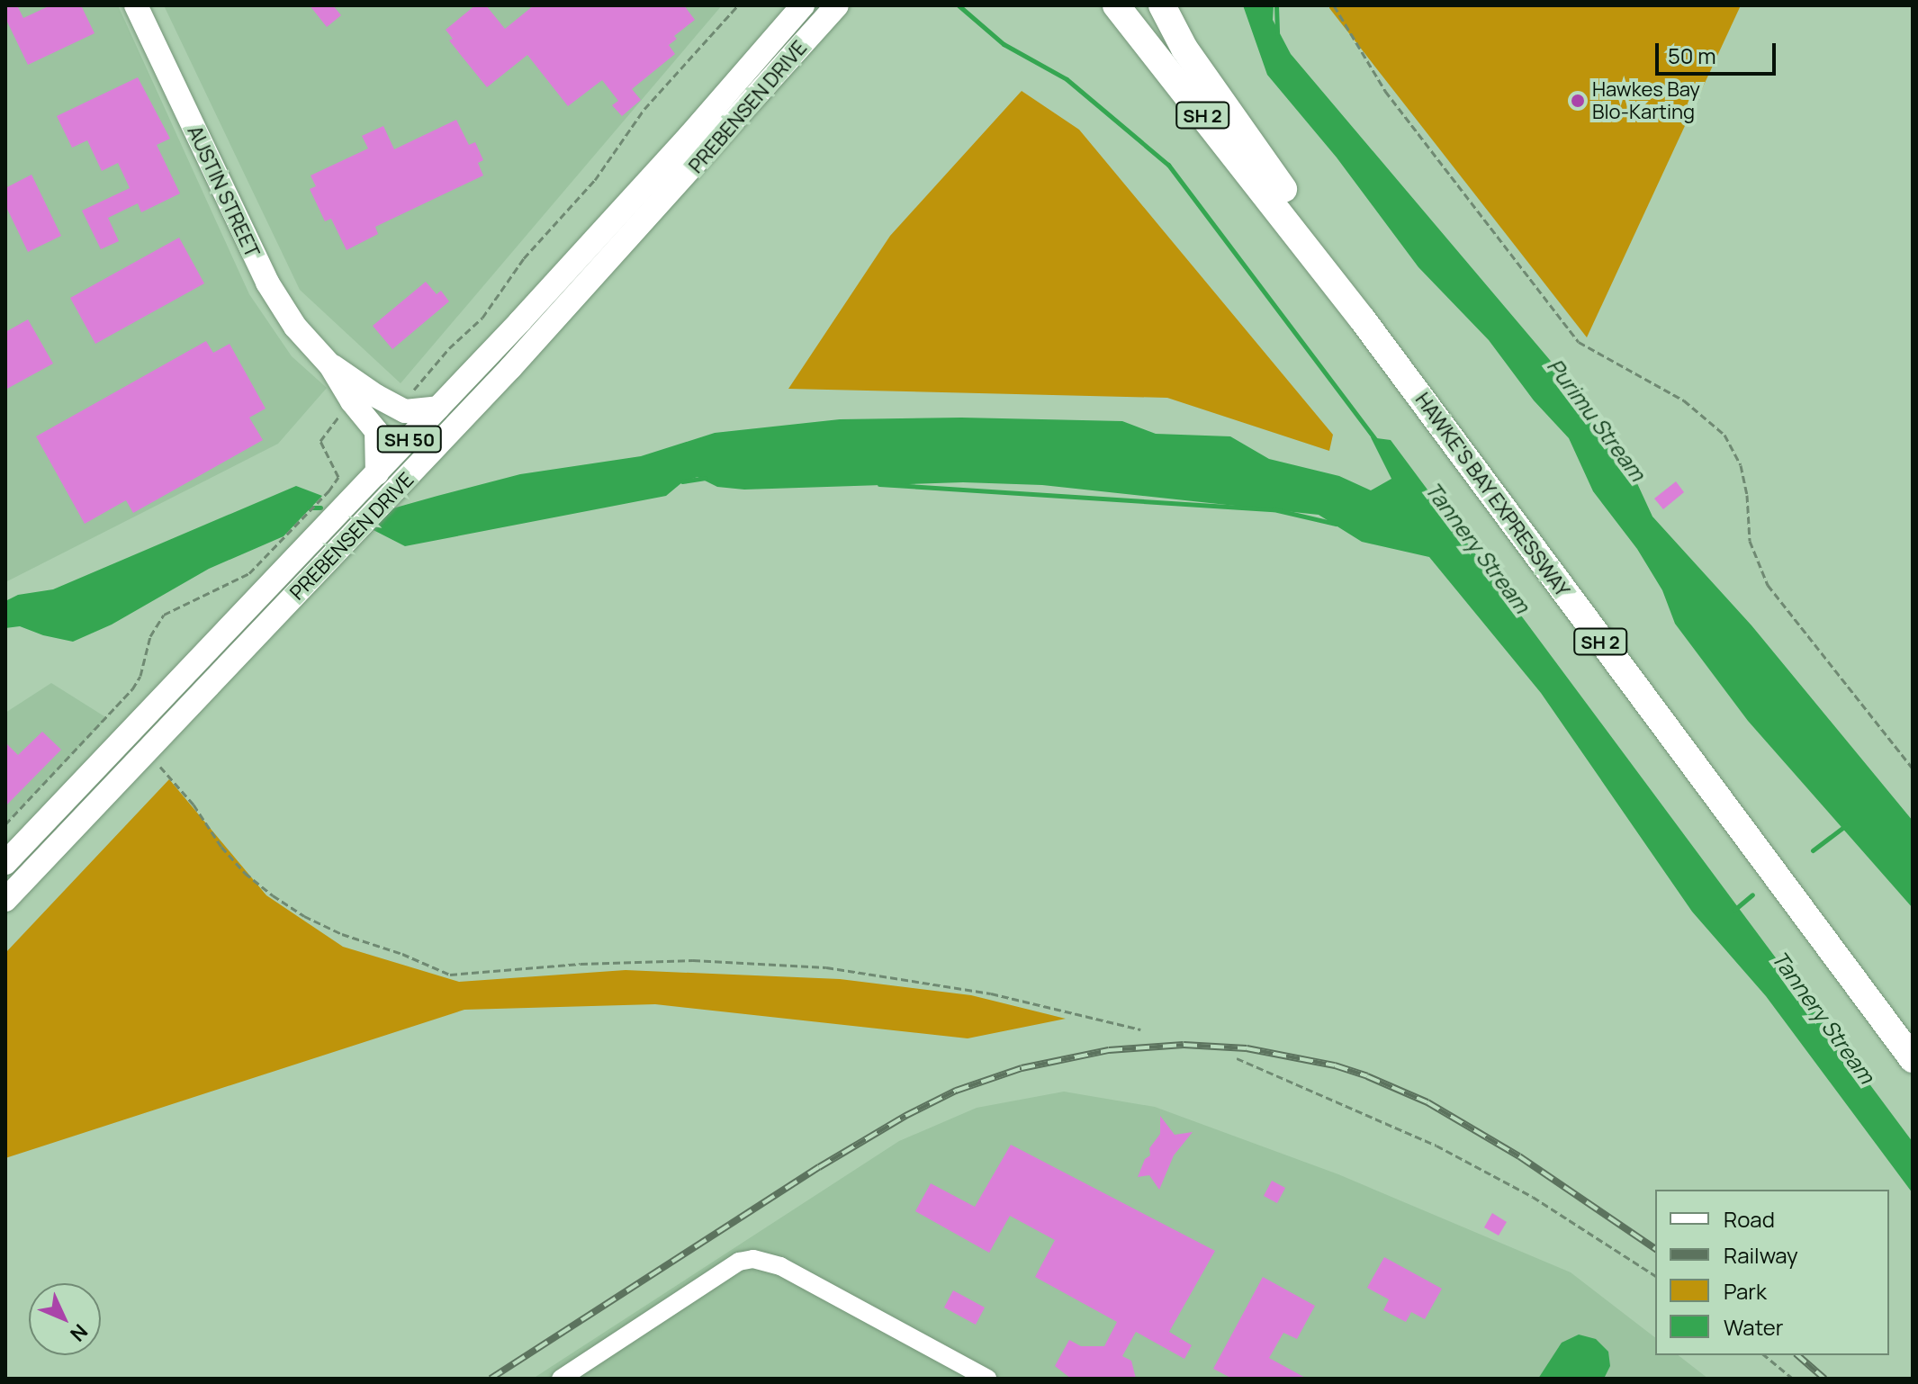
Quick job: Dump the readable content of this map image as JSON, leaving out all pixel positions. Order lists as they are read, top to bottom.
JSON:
{
  "streets": {
    "highway": ["SH 2", "HAWKE'S BAY EXPRESSWAY"],
    "main road": ["PREBENSEN DRIVE", "AUSTIN STREET", "SH 50"]
  },
  "crossings": [
    ["PREBENSEN DRIVE", "AUSTIN STREET"]
  ],
  "water": ["Purimu Stream", "Tannery Stream"],
  "places": ["Hawkes Bay Blo-Karting"],
  "legend": [
    "Road",
    "Railway",
    "Park",
    "Water"
  ],
  "scale_bar": "50 m",
  "north": "bottom right"
}
